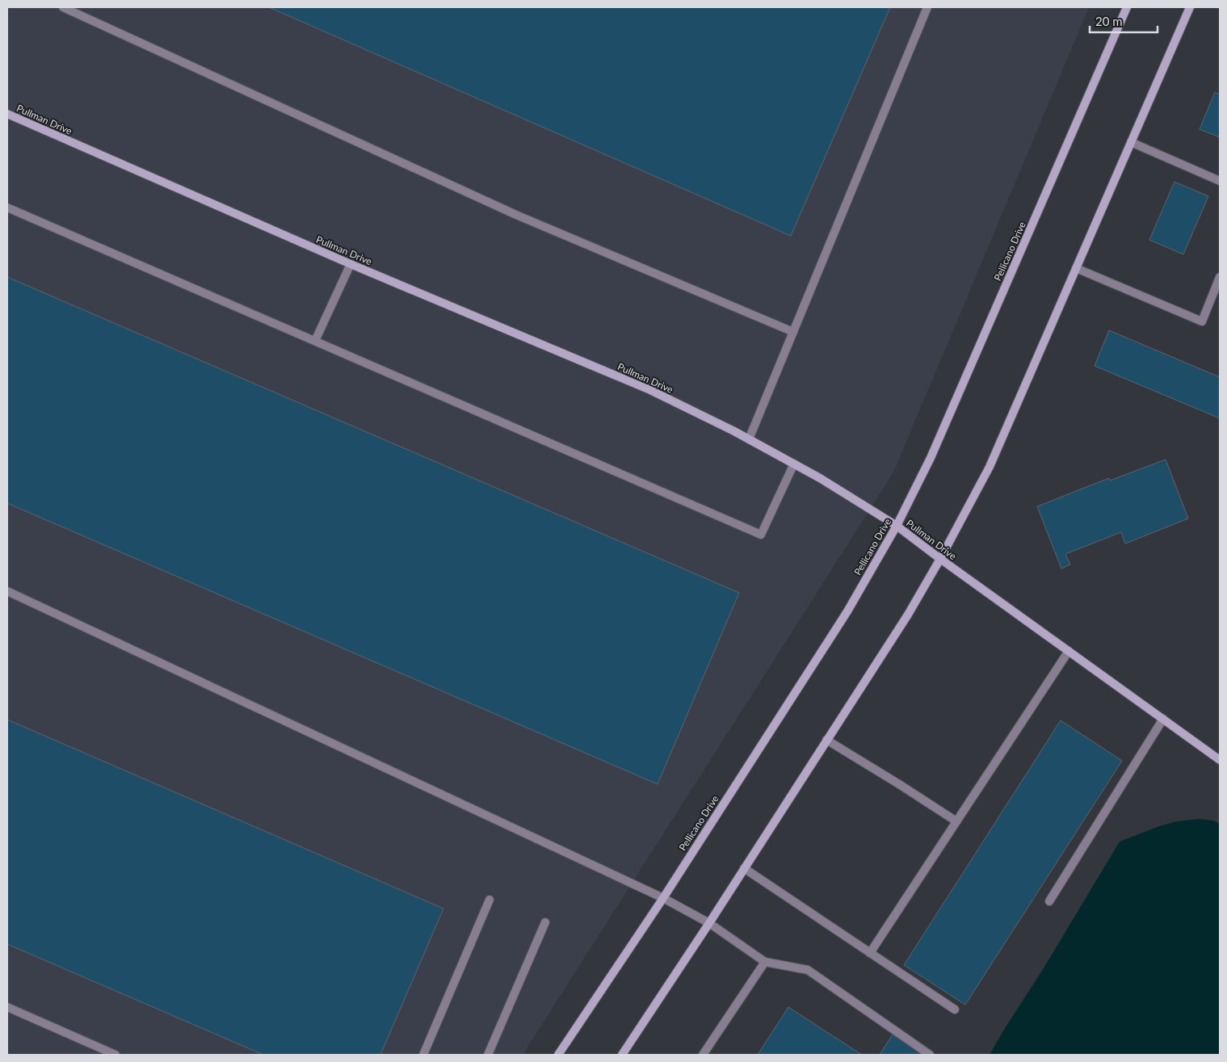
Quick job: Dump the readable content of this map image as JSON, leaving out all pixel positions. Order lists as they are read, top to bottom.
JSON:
{
  "streets": {
    "main road": ["Pullman Drive", "Pellicano Drive"]
  },
  "crossings": [
    ["Pullman Drive", "Pellicano Drive"]
  ],
  "scale_bar": "20 m"
}
